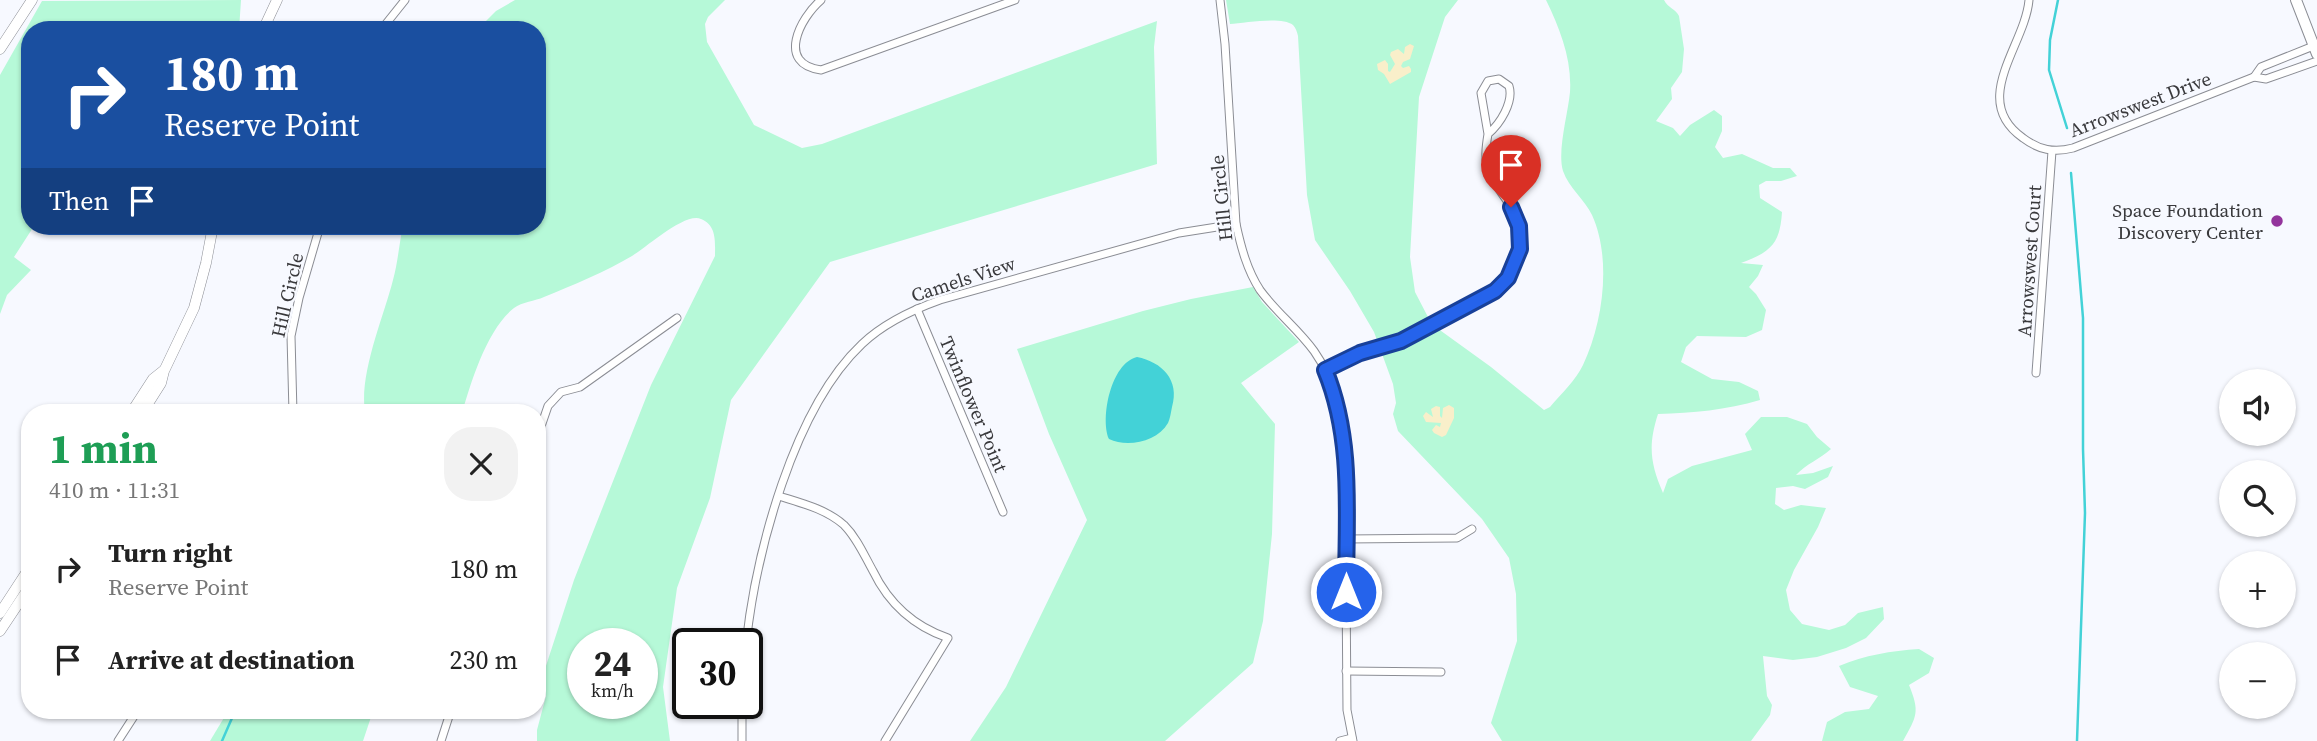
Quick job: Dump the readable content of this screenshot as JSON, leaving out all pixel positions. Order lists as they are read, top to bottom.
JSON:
{
  "streets": {
    "street": [
      "Arrowswest Drive",
      "Hill Circle",
      "Arrowswest Court",
      "Camels View",
      "Twinflower Point"
    ]
  },
  "crossings": [
    ["Arrowswest Drive", "Arrowswest Court"],
    ["Hill Circle", "Camels View"],
    ["Camels View", "Twinflower Point"]
  ],
  "places": ["Space Foundation Discovery Center"],
  "page": {
    "turn": ["180 m", "Reserve Point"],
    "then": "Then",
    "map_buttons": ["+", "−"],
    "heading": ["1 min", "410 m · 11:31"],
    "list": [
      {
        "name": "Turn right",
        "note": "Reserve Point",
        "value": "180 m"
      },
      {
        "name": "Arrive at destination",
        "value": "230 m"
      }
    ],
    "speed": "24 km/h",
    "limit": "30"
  }
}
